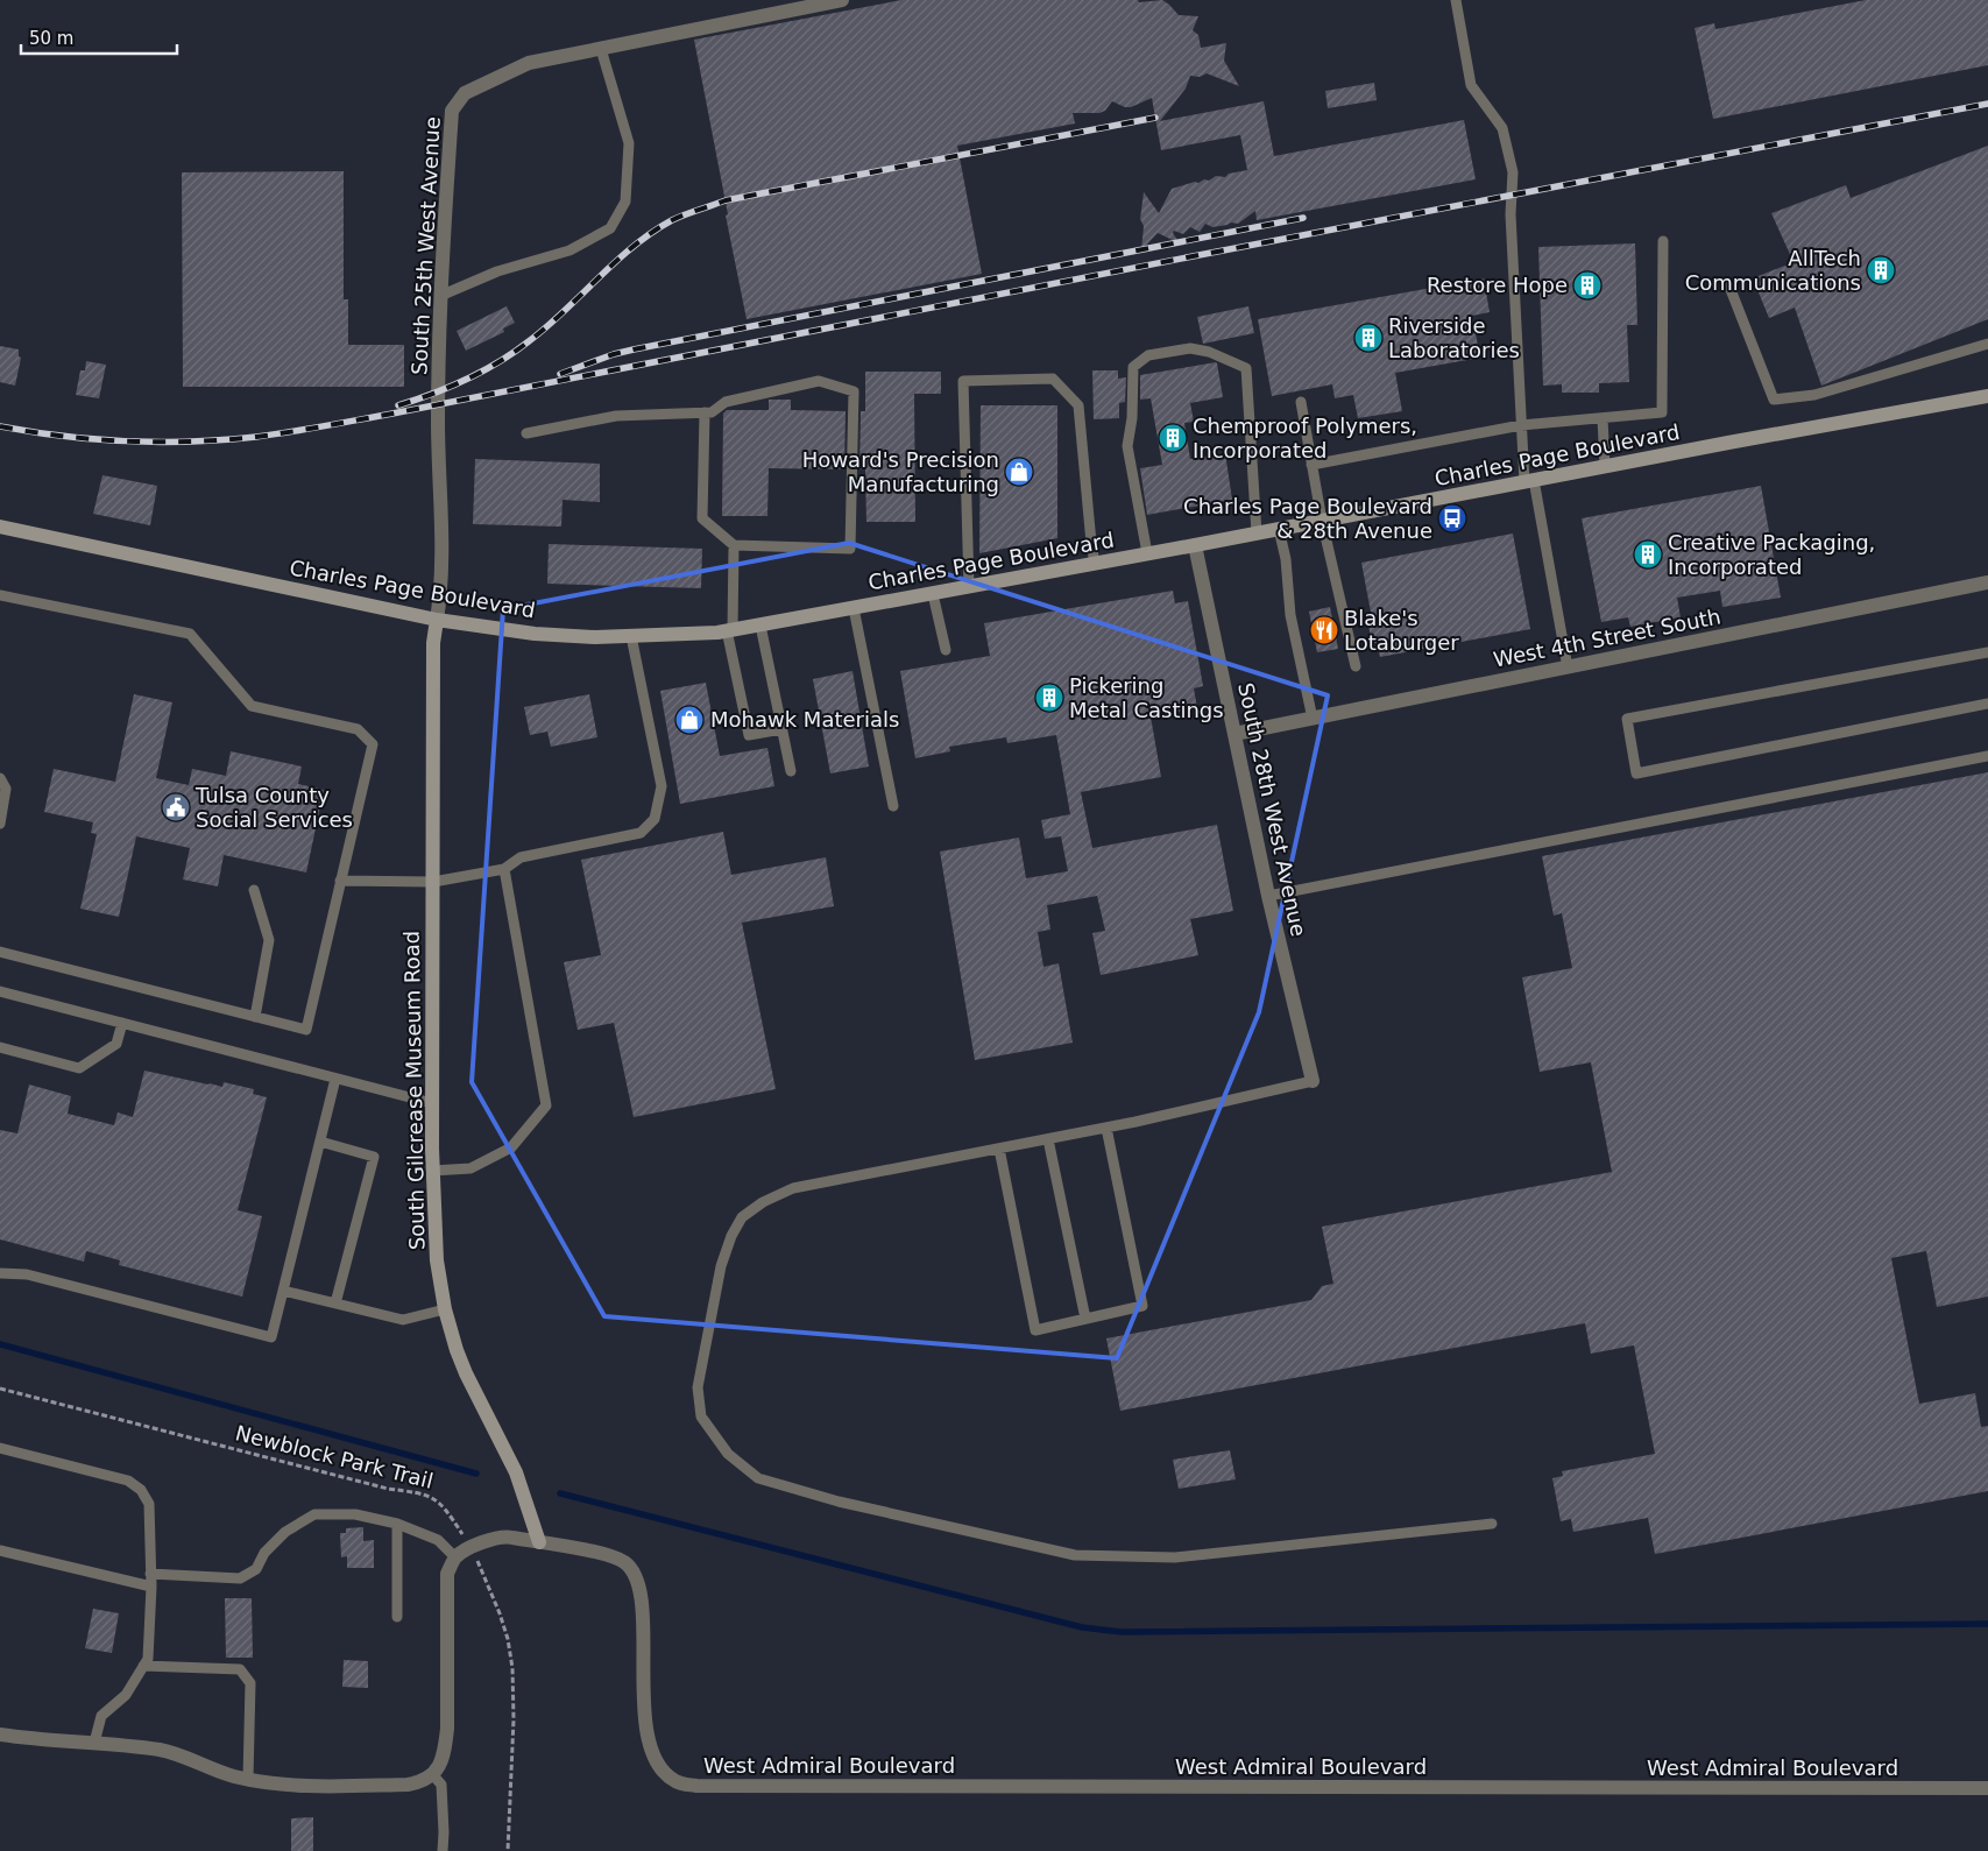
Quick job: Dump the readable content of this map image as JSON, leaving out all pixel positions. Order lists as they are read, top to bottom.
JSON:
{
  "streets": {
    "main road": ["Charles Page Boulevard", "South Gilcrease Museum Road"],
    "street": [
      "South 25th West Avenue",
      "West 4th Street South",
      "South 28th West Avenue",
      "West Admiral Boulevard"
    ],
    "path": ["Newblock Park Trail"]
  },
  "crossings": [
    ["South 25th West Avenue", "Charles Page Boulevard"],
    ["South 25th West Avenue", "South Gilcrease Museum Road"],
    ["Charles Page Boulevard", "South 28th West Avenue"],
    ["Charles Page Boulevard", "South Gilcrease Museum Road"],
    ["West 4th Street South", "South 28th West Avenue"],
    ["South Gilcrease Museum Road", "West Admiral Boulevard"],
    ["Newblock Park Trail", "West Admiral Boulevard"]
  ],
  "places": {
    "building": [
      "AllTech Communications",
      "Restore Hope",
      "Riverside Laboratories",
      "Chemproof Polymers, Incorporated",
      "Creative Packaging, Incorporated",
      "Pickering Metal Castings"
    ],
    "shop": ["Howard's Precision Manufacturing", "Mohawk Materials"],
    "bus stop": ["Charles Page Boulevard & 28th Avenue"],
    "restaurant": ["Blake's Lotaburger"],
    "public building": ["Tulsa County Social Services"]
  },
  "scale_bar": "50 m"
}
